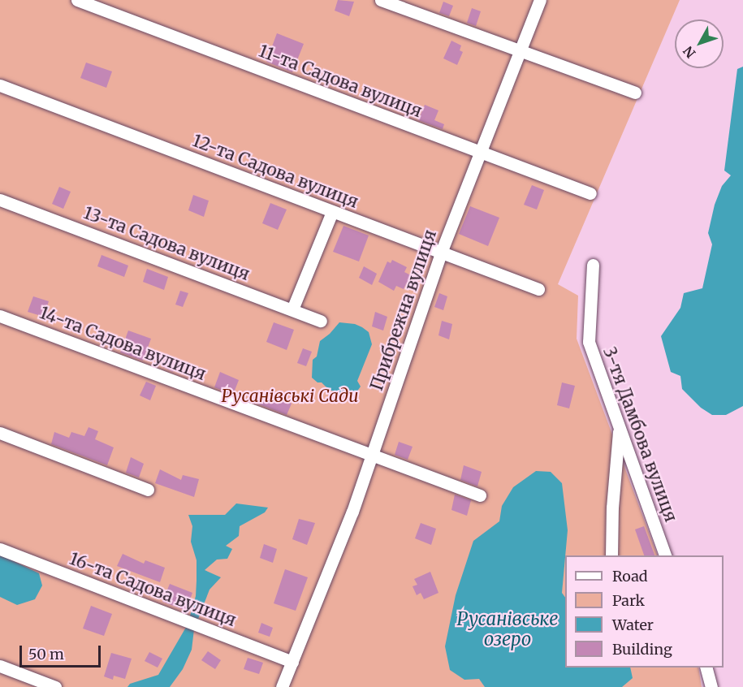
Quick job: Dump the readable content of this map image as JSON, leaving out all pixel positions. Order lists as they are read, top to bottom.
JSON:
{
  "streets": {
    "street": [
      "11-та Садова вулиця",
      "12-та Садова вулиця",
      "13-та Садова вулиця",
      "Прибрежна вулиця",
      "14-та Садова вулиця",
      "3-тя Дамбова вулиця",
      "16-та Садова вулиця"
    ]
  },
  "crossings": [
    ["11-та Садова вулиця", "Прибрежна вулиця"],
    ["12-та Садова вулиця", "Прибрежна вулиця"],
    ["Прибрежна вулиця", "14-та Садова вулиця"],
    ["Прибрежна вулиця", "16-та Садова вулиця"]
  ],
  "water": ["Русанівське озеро"],
  "parks": ["Русанівські Сади"],
  "legend": [
    "Road",
    "Park",
    "Water",
    "Building"
  ],
  "scale_bar": "50 m",
  "north": "bottom left"
}
